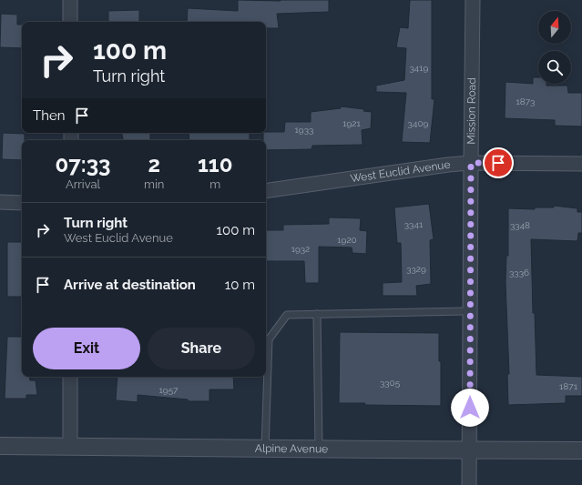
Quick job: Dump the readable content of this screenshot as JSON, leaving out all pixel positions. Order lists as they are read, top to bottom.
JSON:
{
  "streets": {
    "street": ["Mission Road", "West Euclid Avenue", "Alpine Avenue"]
  },
  "crossings": [
    ["Mission Road", "West Euclid Avenue"],
    ["Mission Road", "Alpine Avenue"]
  ],
  "house_numbers": [
    "3419",
    "1873",
    "1921",
    "3409",
    "1933",
    "3341",
    "3348",
    "1920",
    "1932",
    "3329",
    "3336",
    "3305",
    "1871",
    "1957"
  ],
  "north": "top",
  "page": {
    "turn": ["100 m", "Turn right"],
    "then": "Then",
    "eta": [
      "07:33",
      "Arrival",
      "2",
      "min",
      "110",
      "m"
    ],
    "list": [
      {
        "name": "Turn right",
        "note": "West Euclid Avenue",
        "value": "100 m"
      },
      {
        "name": "Arrive at destination",
        "value": "10 m"
      }
    ],
    "buttons": ["Exit", "Share"]
  }
}
